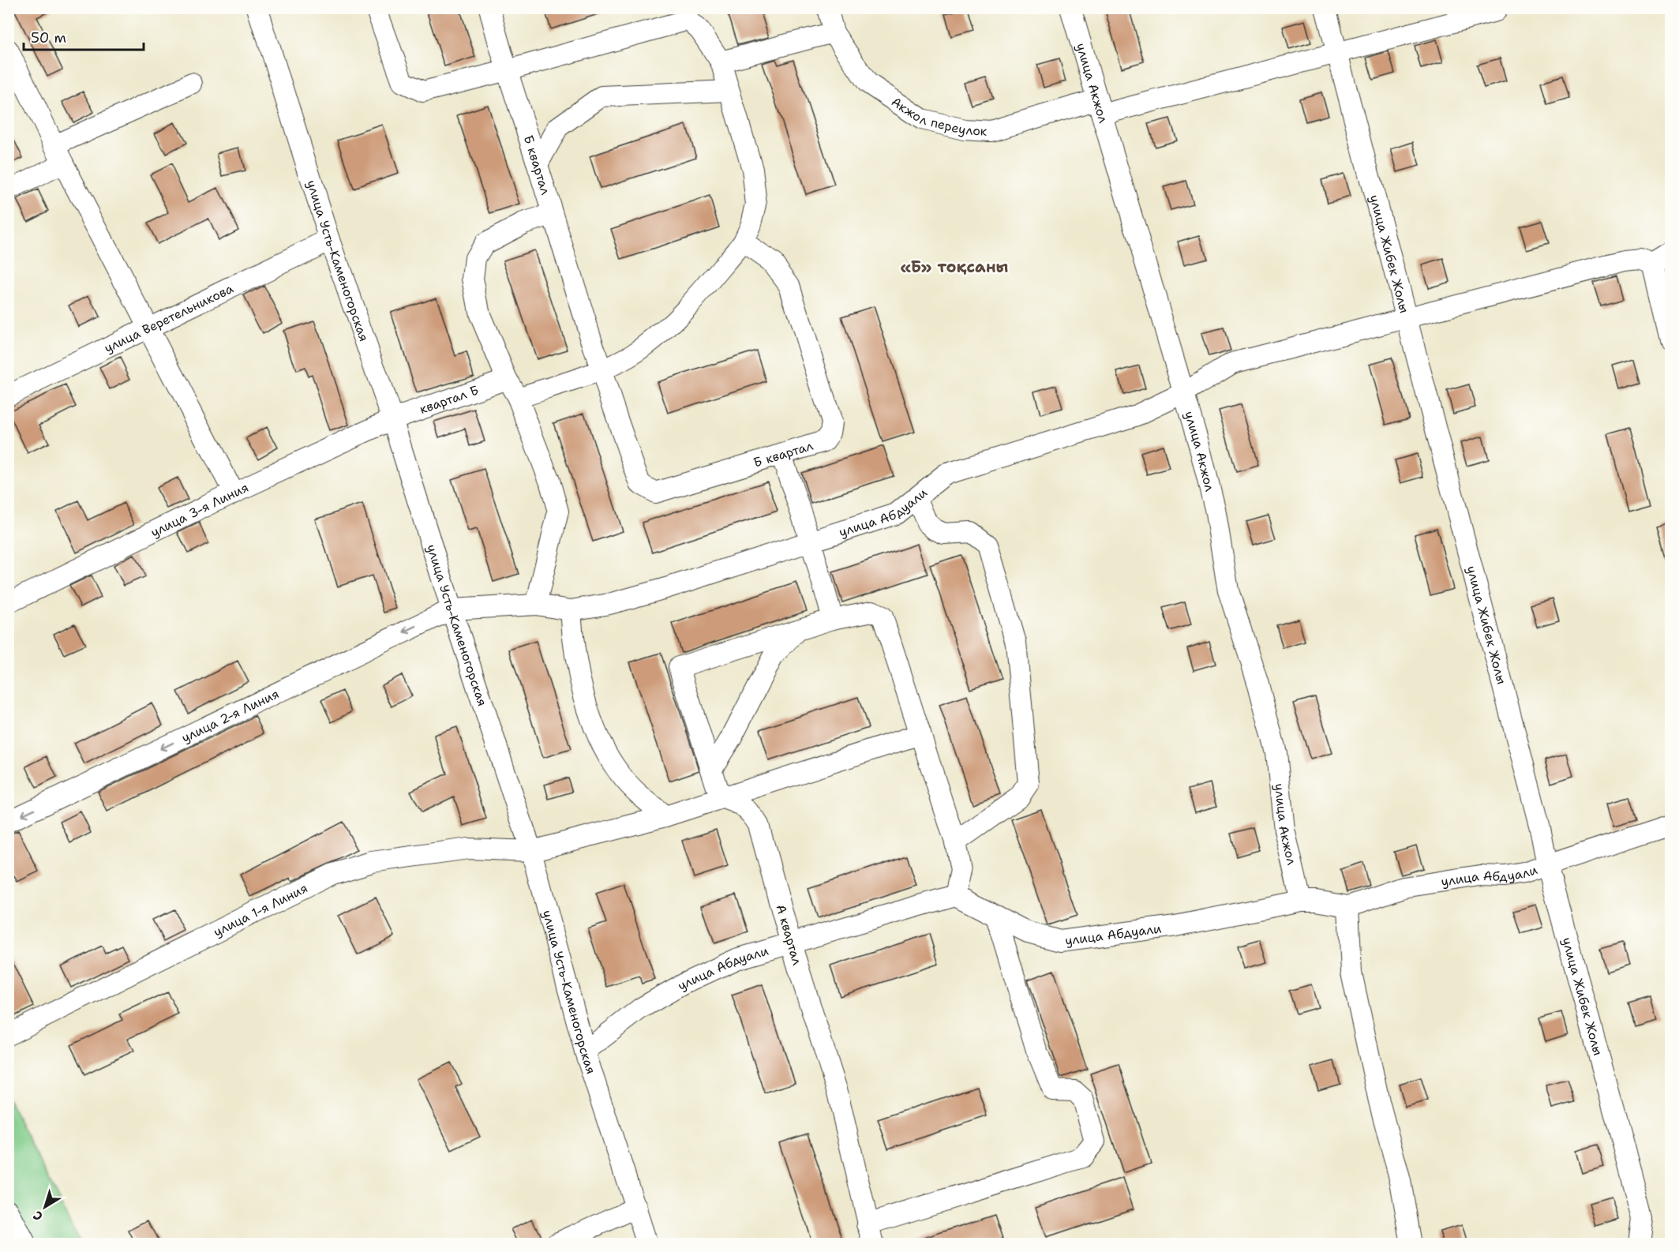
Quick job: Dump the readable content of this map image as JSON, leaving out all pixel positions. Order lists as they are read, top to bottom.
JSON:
{
  "streets": {
    "street": [
      "улица Акжол",
      "Акжол переулок",
      "Б квартал",
      "улица Жибек Жолы",
      "улица Усть-Каменогорская",
      "улица Веретельникова",
      "квартал Б",
      "улица 3-я Линия",
      "улица Абдуали",
      "улица 2-я Линия",
      "улица 1-я Линия",
      "А квартал"
    ]
  },
  "crossings": [
    ["улица Акжол", "Акжол переулок"],
    ["улица Акжол", "улица Абдуали"],
    ["Акжол переулок", "улица Жибек Жолы"],
    ["улица Жибек Жолы", "улица Абдуали"],
    ["улица Усть-Каменогорская", "улица Веретельникова"],
    ["улица Усть-Каменогорская", "квартал Б"],
    ["улица Усть-Каменогорская", "улица 3-я Линия"],
    ["улица Усть-Каменогорская", "улица Абдуали"],
    ["улица Усть-Каменогорская", "улица 2-я Линия"],
    ["улица Усть-Каменогорская", "улица 1-я Линия"],
    ["квартал Б", "улица 3-я Линия"],
    ["улица Абдуали", "А квартал"],
    ["улица 1-я Линия", "А квартал"]
  ],
  "one_way": ["улица 2-я Линия"],
  "districts": ["«Б» тоқсаны"],
  "scale_bar": "50 m",
  "north": "bottom left"
}
